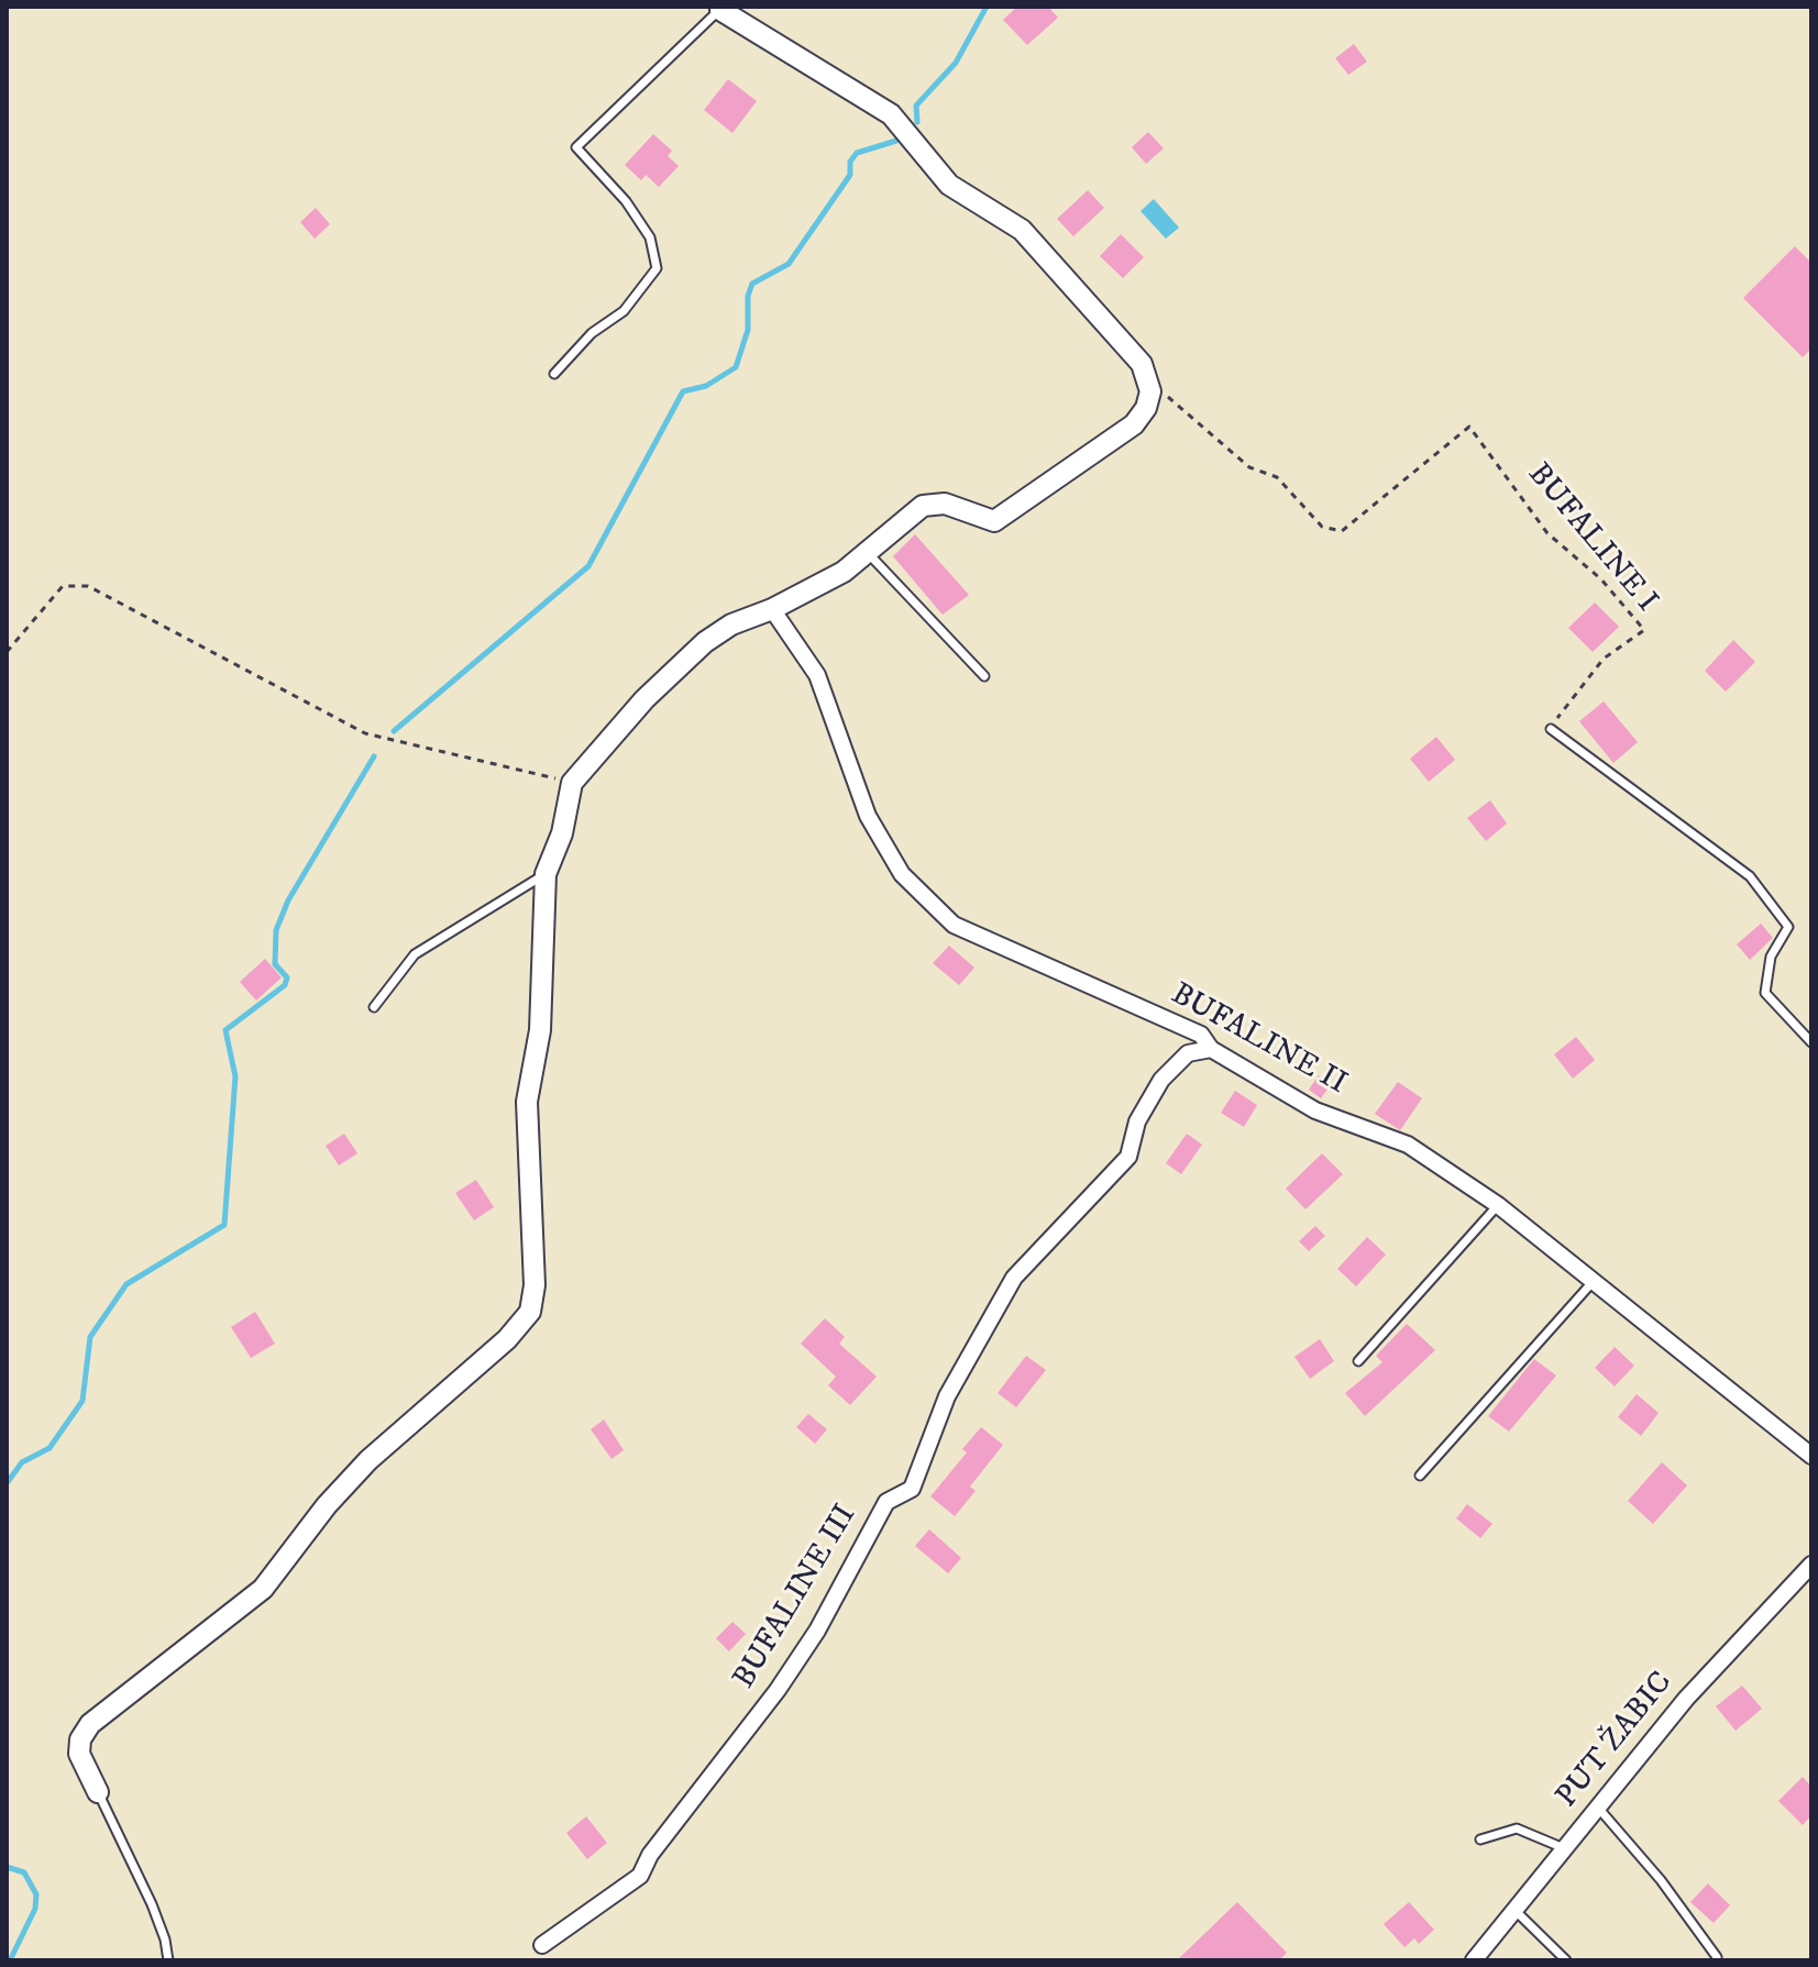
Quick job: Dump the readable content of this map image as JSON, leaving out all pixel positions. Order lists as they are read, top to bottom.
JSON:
{
  "streets": {
    "street": ["BUFALINE II", "BUFALINE III", "PUT ŽABIC"],
    "path": ["BUFALINE I"]
  },
  "crossings": [
    ["BUFALINE II", "BUFALINE III"]
  ]
}
